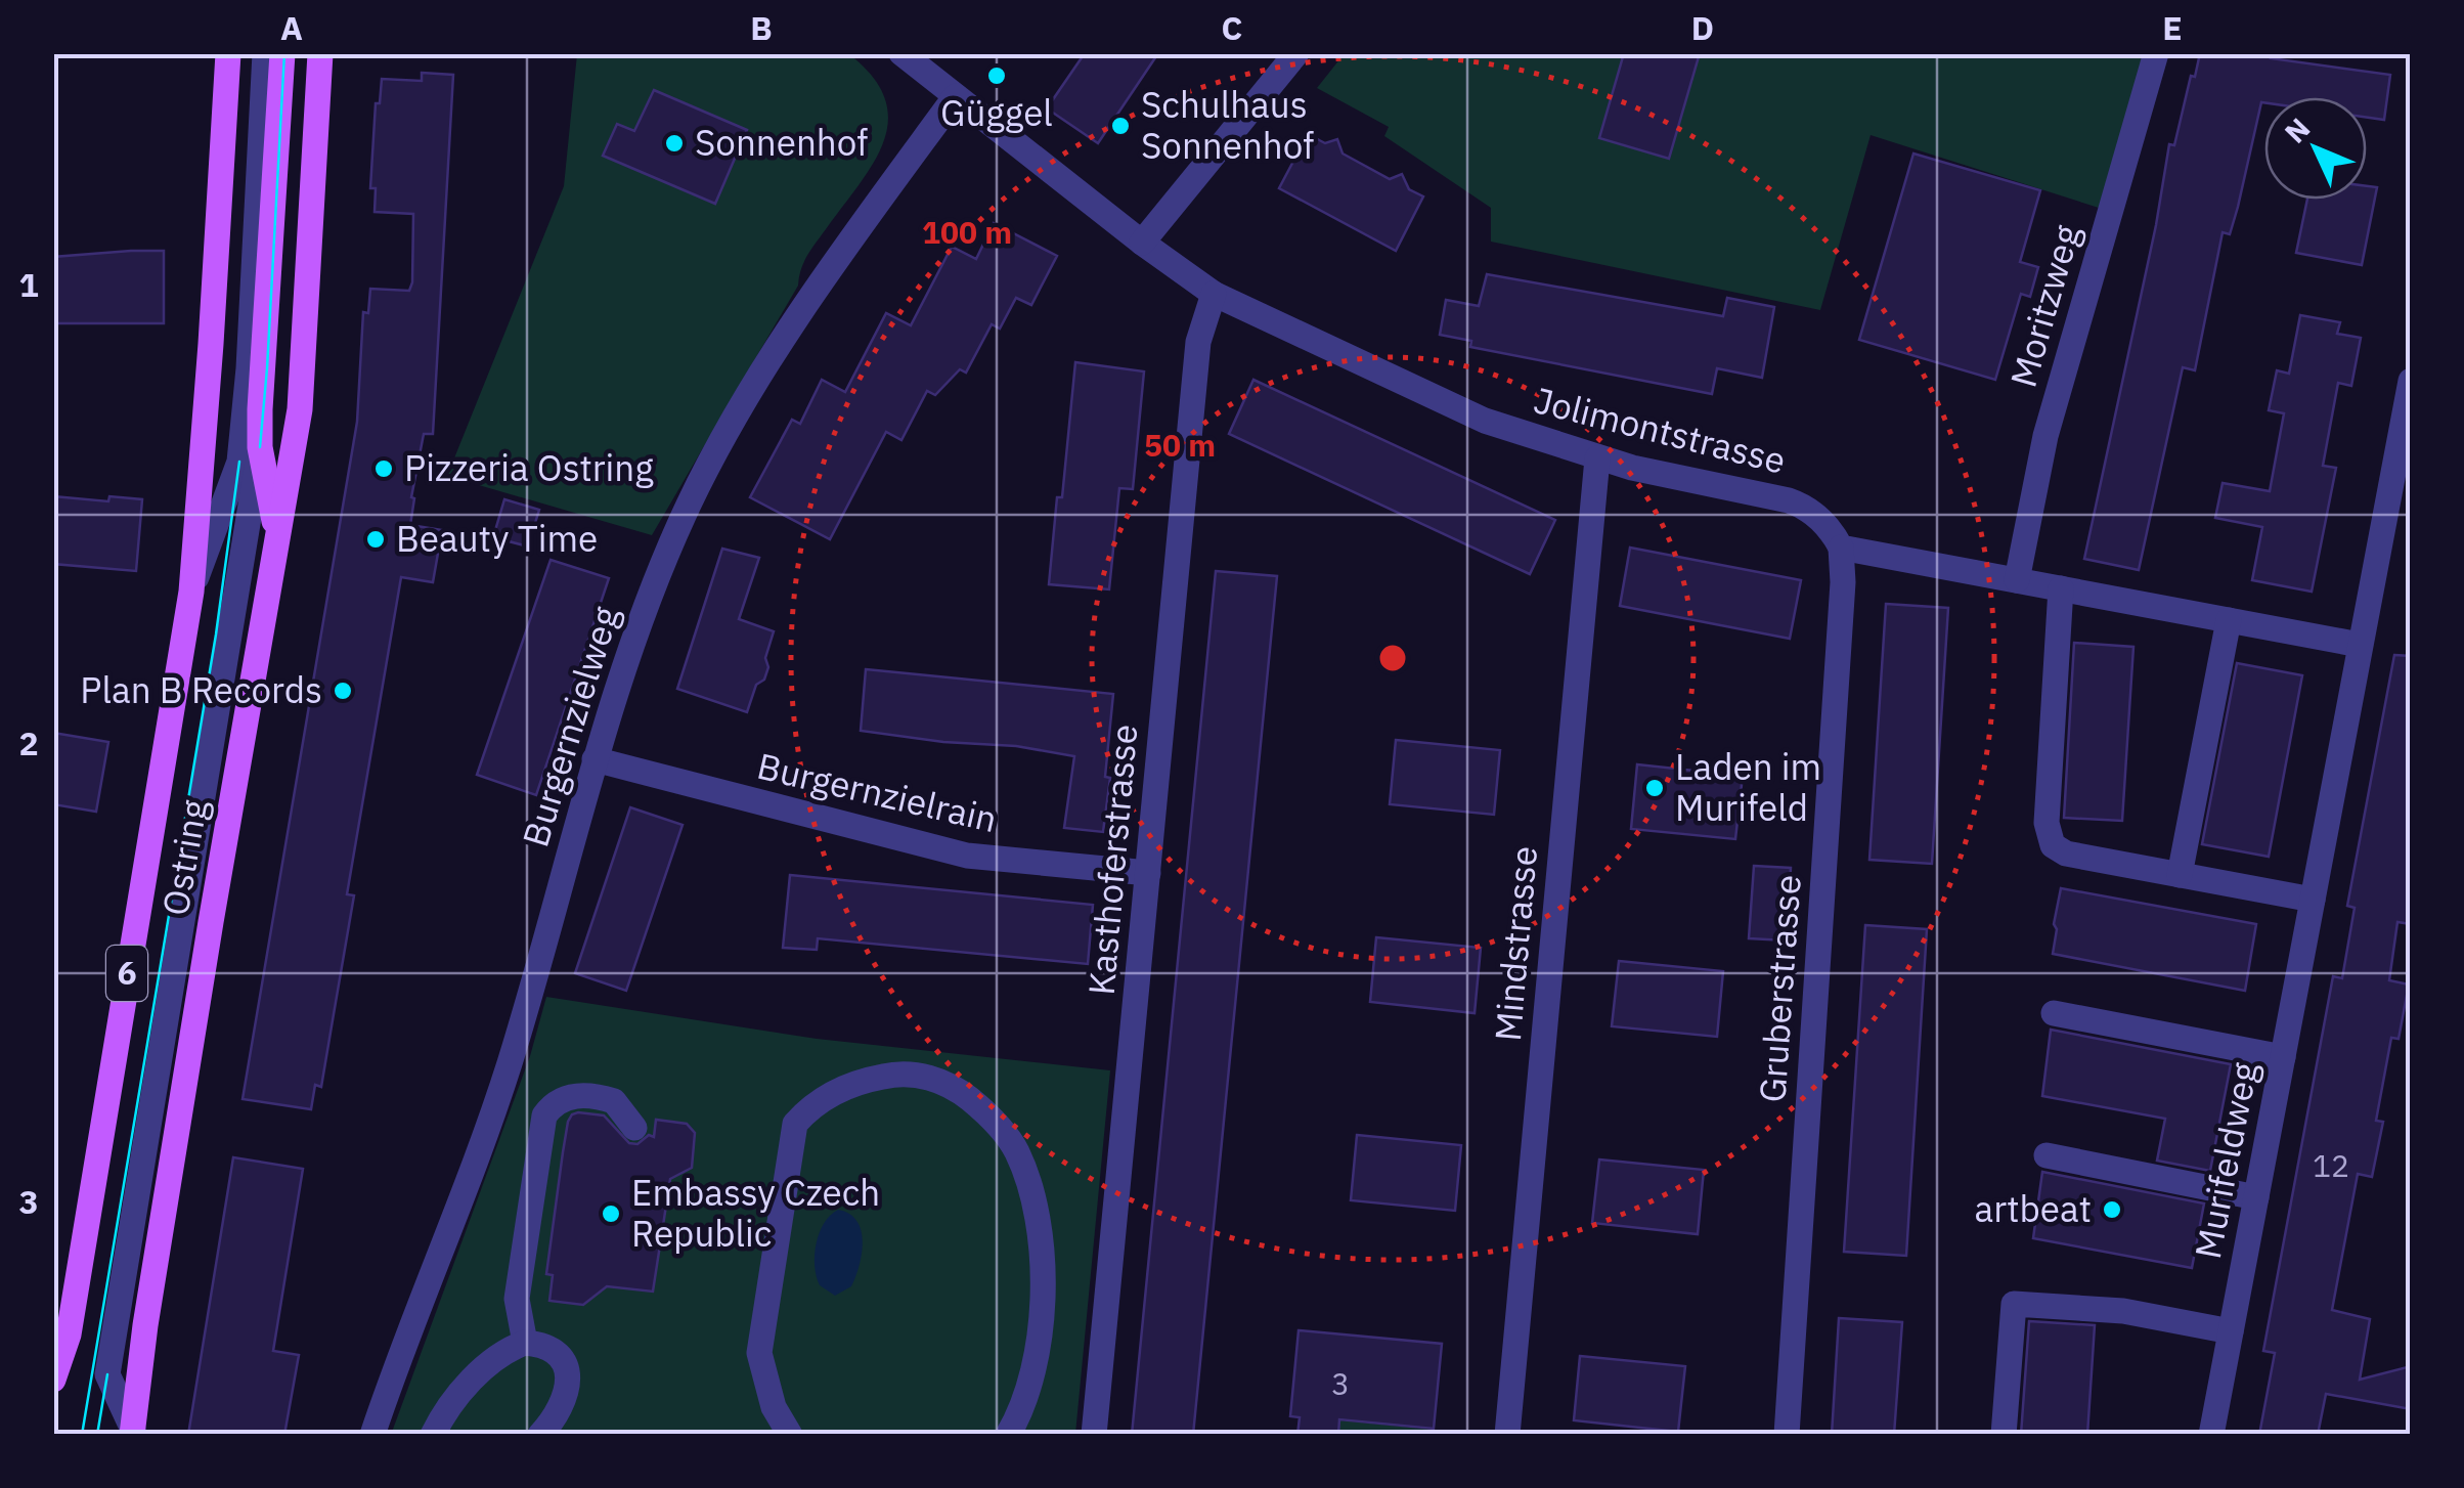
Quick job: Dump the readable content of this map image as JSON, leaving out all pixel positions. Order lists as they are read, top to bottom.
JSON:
{
  "streets": {
    "main road": ["Ostring", "6"],
    "street": [
      "Moritzweg",
      "Jolimontstrasse",
      "Burgernzielweg",
      "Burgernzielrain",
      "Kasthoferstrasse",
      "Mindstrasse",
      "Gruberstrasse",
      "Murifeldweg"
    ]
  },
  "crossings": [
    ["Jolimontstrasse", "Burgernzielweg"],
    ["Jolimontstrasse", "Kasthoferstrasse"],
    ["Jolimontstrasse", "Mindstrasse"],
    ["Jolimontstrasse", "Gruberstrasse"],
    ["Burgernzielweg", "Burgernzielrain"],
    ["Burgernzielrain", "Kasthoferstrasse"]
  ],
  "places": [
    "Güggel",
    "Schulhaus Sonnenhof",
    "Sonnenhof",
    "Pizzeria Ostring",
    "Beauty Time",
    "Plan B Records",
    "Laden im Murifeld",
    "artbeat",
    "Embassy Czech Republic"
  ],
  "house_numbers": ["12", "3"],
  "north": "top left",
  "grid": {
    "columns": [
      "A",
      "B",
      "C",
      "D",
      "E"
    ],
    "rows": ["1", "2", "3"]
  },
  "rings": ["100 m", "50 m"]
}
